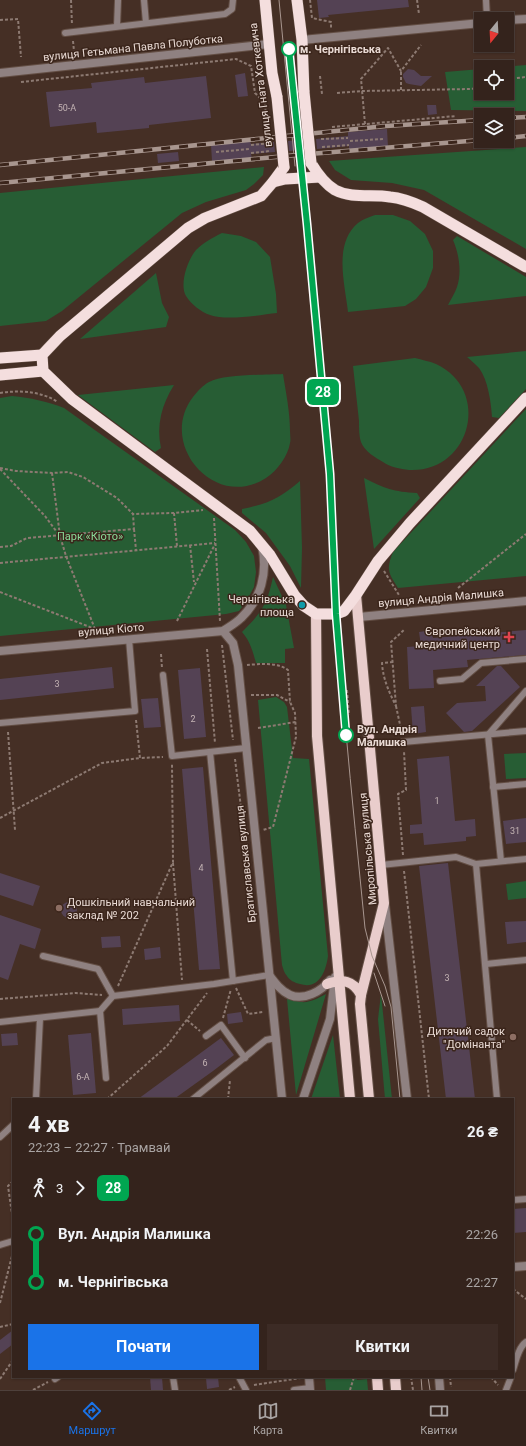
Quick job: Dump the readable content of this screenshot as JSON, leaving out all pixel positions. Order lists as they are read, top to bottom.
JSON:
{
  "streets": {
    "highway": ["вулиця Гната Хоткевича"],
    "main road": ["Миропільська вулиця"],
    "street": [
      "вулиця Гетьмана Павла Полуботка",
      "вулиця Андрія Малишка",
      "вулиця Кіото",
      "Братиславська вулиця"
    ]
  },
  "crossings": [
    ["вулиця Гетьмана Павла Полуботка", "вулиця Гната Хоткевича"],
    ["вулиця Андрія Малишка", "Миропільська вулиця"],
    ["вулиця Кіото", "Братиславська вулиця"]
  ],
  "parks": ["Парк «Кіото»"],
  "places": {
    "other": [
      "м. Чернігівська",
      "Чернігівська площа",
      "Вул. Андрія Малишка",
      "Дошкільний навчальний заклад № 202",
      "Дитячий садок \"Домінанта\""
    ],
    "health": ["Європейський медичний центр"]
  },
  "lines": ["tram line 28"],
  "house_numbers": [
    "50-А",
    "3",
    "2",
    "1",
    "31",
    "4",
    "3",
    "6",
    "6-А"
  ],
  "north": "bottom",
  "page": {
    "on_map": "28",
    "heading": ["4 хв", "22:23 – 22:27 · Трамвай", "26 ₴"],
    "legs": ["3", "28"],
    "list": [
      {
        "name": "Вул. Андрія Малишка",
        "value": "22:26"
      },
      {
        "name": "м. Чернігівська",
        "value": "22:27"
      }
    ],
    "buttons": ["Почати", "Квитки"],
    "tabs": ["Маршрут", "Карта", "Квитки"]
  }
}
